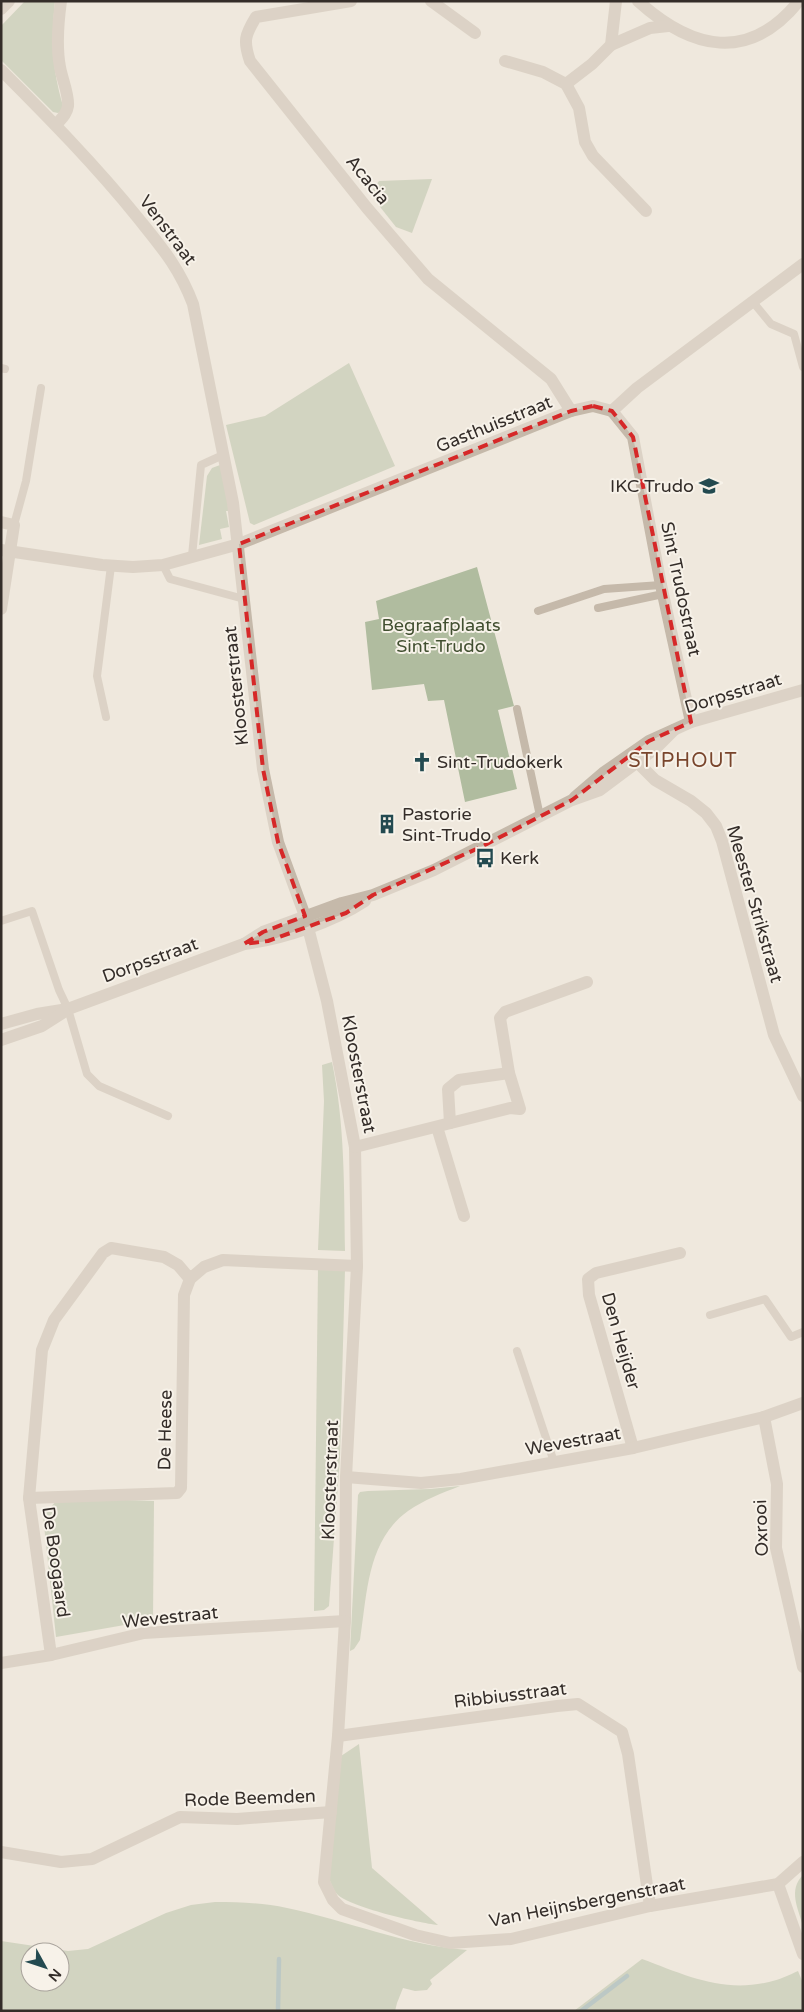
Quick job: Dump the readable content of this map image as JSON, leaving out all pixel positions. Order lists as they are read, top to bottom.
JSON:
{
  "streets": {
    "street": [
      "Acacia",
      "Venstraat",
      "Gasthuisstraat",
      "Sint Trudostraat",
      "Kloosterstraat",
      "Dorpsstraat",
      "Meester Strikstraat",
      "Den Heijder",
      "De Heese",
      "Wevestraat",
      "Oxrooi",
      "De Boogaard",
      "Ribbiusstraat",
      "Rode Beemden",
      "Van Heijnsbergenstraat"
    ]
  },
  "crossings": [
    ["Acacia", "Gasthuisstraat"],
    ["Venstraat", "Gasthuisstraat"],
    ["Venstraat", "Kloosterstraat"],
    ["Gasthuisstraat", "Sint Trudostraat"],
    ["Gasthuisstraat", "Kloosterstraat"],
    ["Sint Trudostraat", "Dorpsstraat"],
    ["Kloosterstraat", "Dorpsstraat"],
    ["Kloosterstraat", "Wevestraat"],
    ["Kloosterstraat", "Van Heijnsbergenstraat"],
    ["Dorpsstraat", "Meester Strikstraat"],
    ["Den Heijder", "Wevestraat"],
    ["De Heese", "De Boogaard"],
    ["Wevestraat", "Oxrooi"],
    ["Wevestraat", "De Boogaard"],
    ["Wevestraat", "Van Heijnsbergenstraat"],
    ["Ribbiusstraat", "Van Heijnsbergenstraat"],
    ["Rode Beemden", "Van Heijnsbergenstraat"]
  ],
  "districts": ["STIPHOUT"],
  "parks": ["Begraafplaats Sint-Trudo"],
  "places": {
    "school or university": ["IKC Trudo"],
    "church": ["Sint-Trudokerk"],
    "building": ["Pastorie Sint-Trudo"],
    "bus stop": ["Kerk"]
  },
  "north": "bottom right"
}
